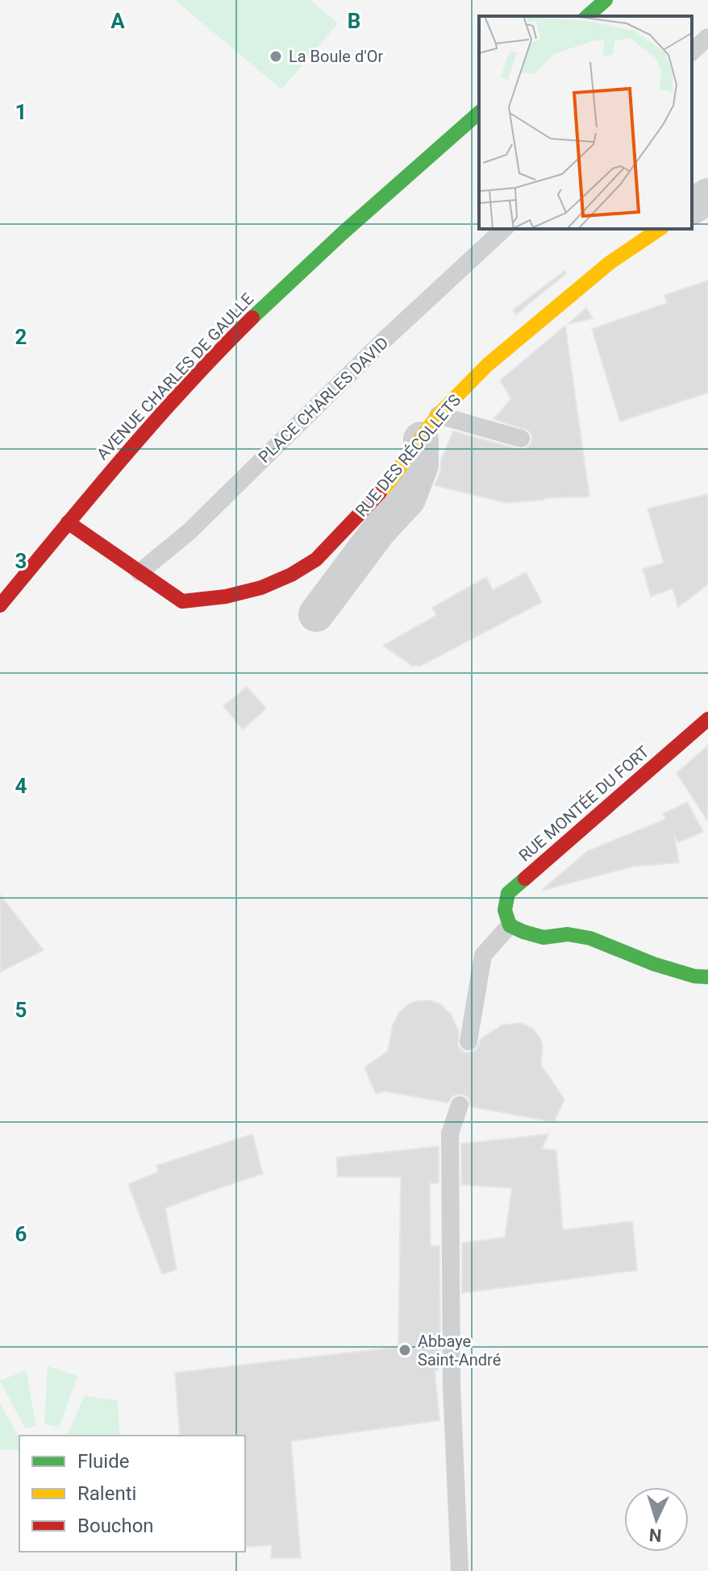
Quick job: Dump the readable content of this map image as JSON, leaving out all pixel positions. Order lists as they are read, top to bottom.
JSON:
{
  "streets": {
    "street": ["AVENUE CHARLES DE GAULLE", "RUE DES RÉCOLLETS", "RUE MONTÉE DU FORT"],
    "lane": ["PLACE CHARLES DAVID"]
  },
  "crossings": [
    ["AVENUE CHARLES DE GAULLE", "RUE DES RÉCOLLETS"],
    ["PLACE CHARLES DAVID", "RUE DES RÉCOLLETS"]
  ],
  "places": ["La Boule d'Or", "Abbaye Saint-André"],
  "legend": ["Fluide", "Ralenti", "Bouchon"],
  "north": "bottom",
  "grid": {
    "columns": ["A", "B"],
    "rows": [
      "1",
      "2",
      "3",
      "4",
      "5",
      "6"
    ]
  }
}
